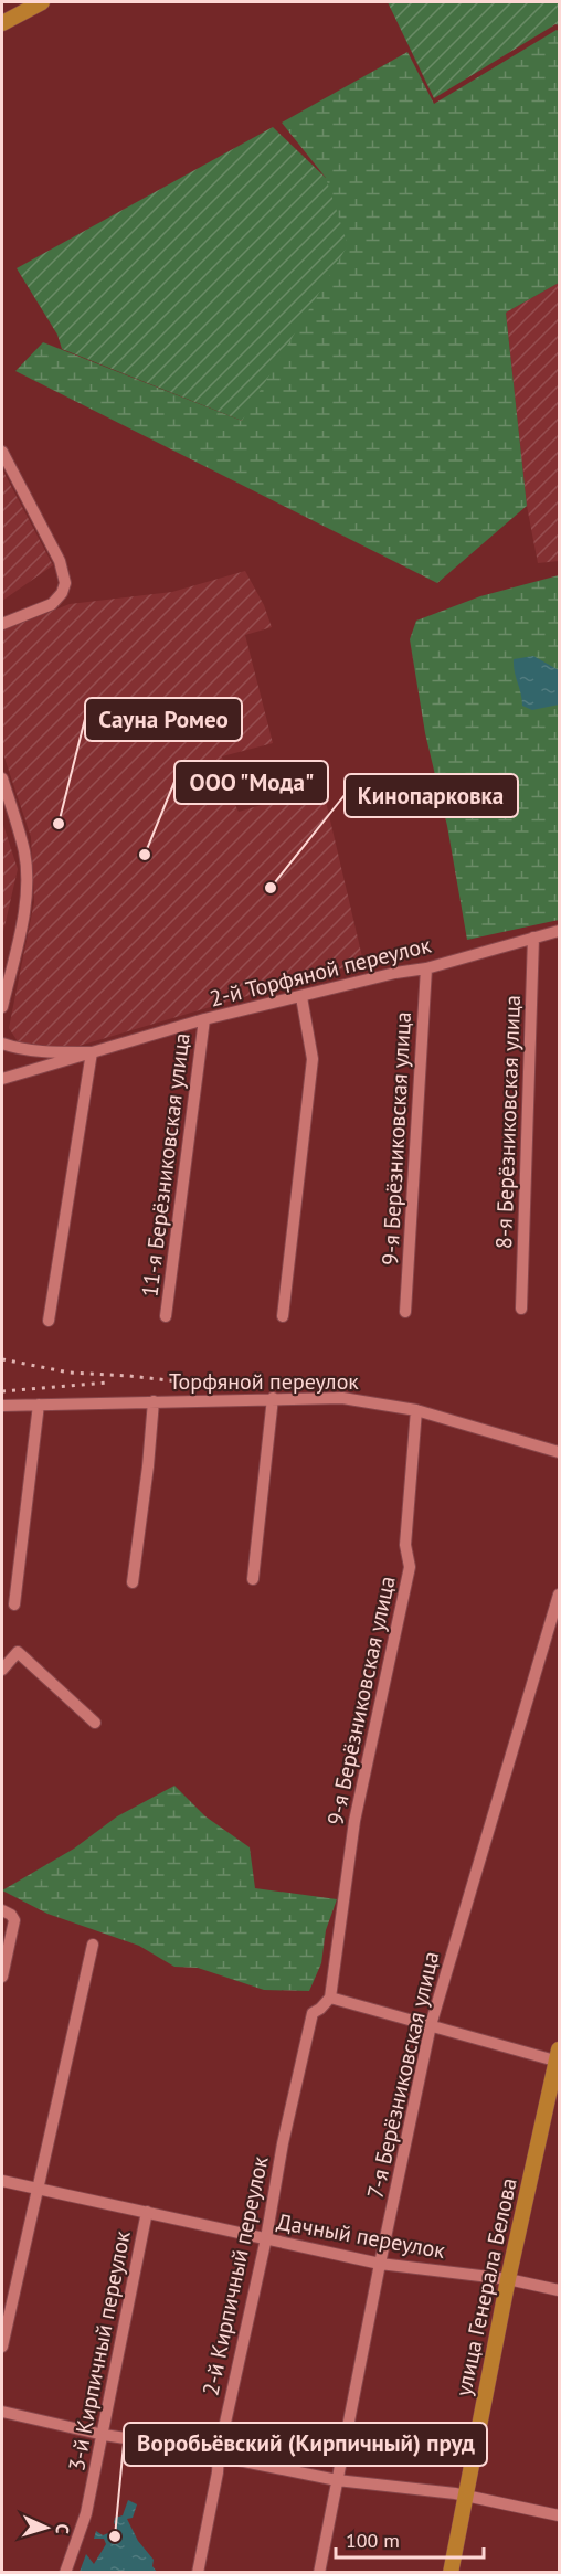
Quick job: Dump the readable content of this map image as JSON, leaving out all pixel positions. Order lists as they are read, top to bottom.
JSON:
{
  "streets": {
    "main road": ["улица Генерала Белова"],
    "street": [
      "2-й Торфяной переулок",
      "8-я Берёзниковская улица",
      "9-я Берёзниковская улица",
      "11-я Берёзниковская улица",
      "Торфяной переулок",
      "7-я Берёзниковская улица",
      "Дачный переулок",
      "2-й Кирпичный переулок",
      "3-й Кирпичный переулок"
    ]
  },
  "crossings": [
    ["2-й Торфяной переулок", "8-я Берёзниковская улица"],
    ["2-й Торфяной переулок", "9-я Берёзниковская улица"],
    ["2-й Торфяной переулок", "11-я Берёзниковская улица"],
    ["9-я Берёзниковская улица", "Торфяной переулок"],
    ["9-я Берёзниковская улица", "2-й Кирпичный переулок"],
    ["7-я Берёзниковская улица", "Дачный переулок"],
    ["Дачный переулок", "2-й Кирпичный переулок"],
    ["Дачный переулок", "улица Генерала Белова"],
    ["Дачный переулок", "3-й Кирпичный переулок"]
  ],
  "places": [
    "Сауна Ромео",
    "ООО \"Мода\"",
    "Кинопарковка",
    "Воробьёвский (Кирпичный) пруд"
  ],
  "scale_bar": "100 m",
  "north": "right"
}
